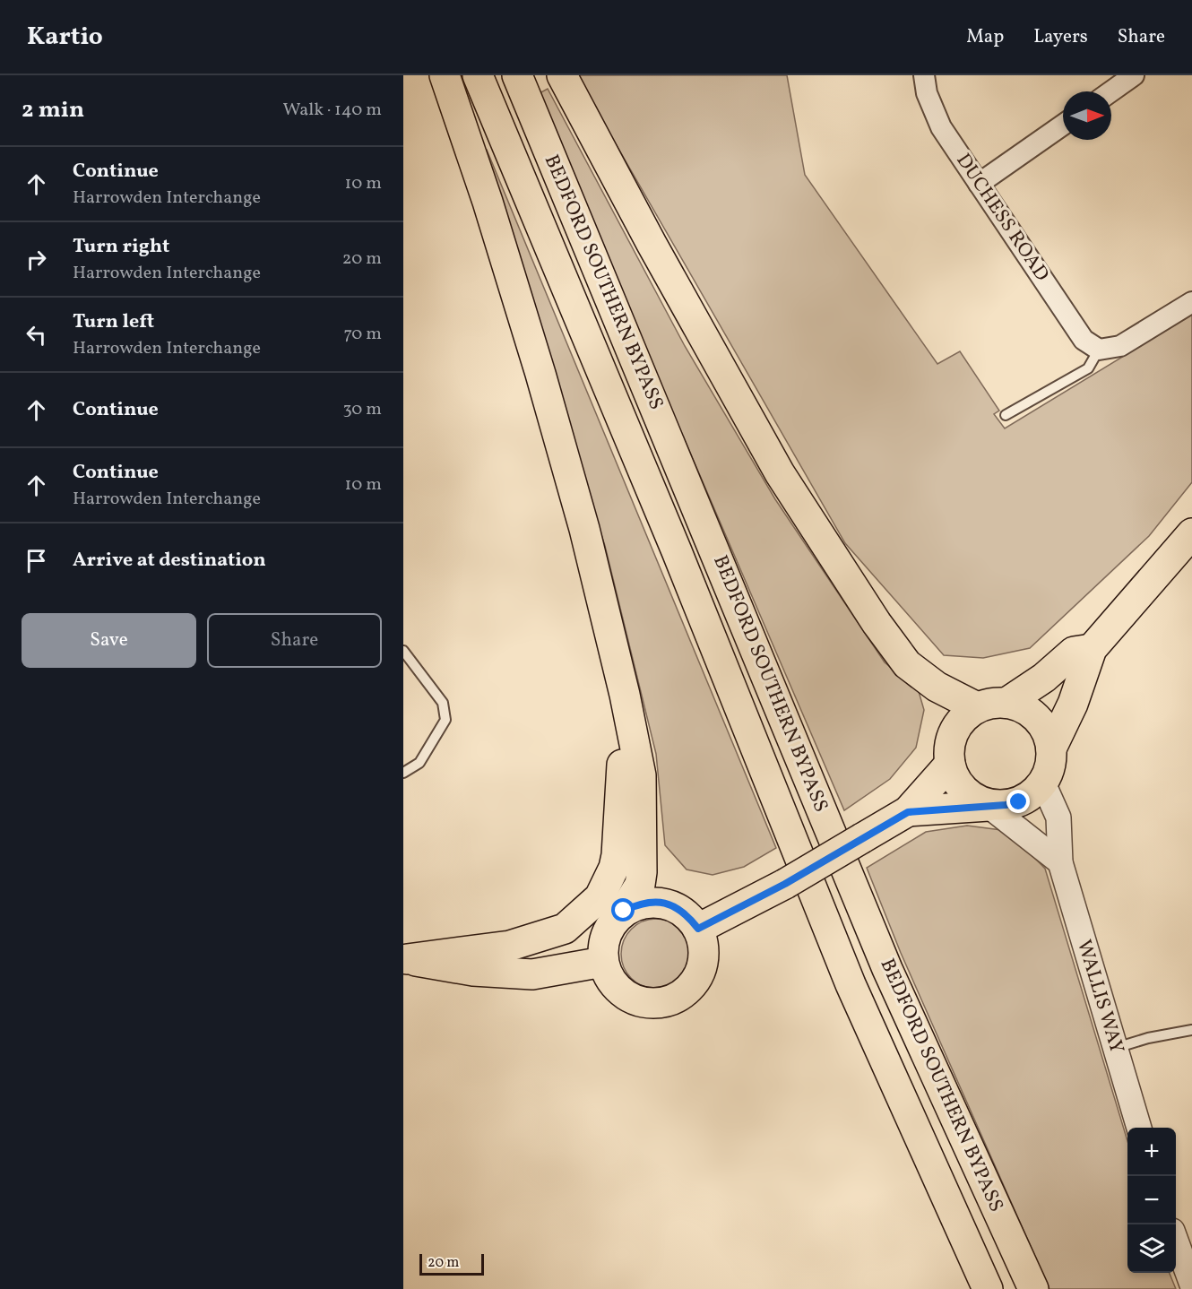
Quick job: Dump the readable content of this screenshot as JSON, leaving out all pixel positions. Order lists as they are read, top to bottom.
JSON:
{
  "streets": {
    "main road": ["BEDFORD SOUTHERN BYPASS"],
    "street": ["DUCHESS ROAD", "WALLIS WAY"]
  },
  "scale_bar": "20 m",
  "north": "right",
  "page": {
    "header": "Kartio",
    "nav": ["Map", "Layers", "Share"],
    "heading": ["2 min", "Walk · 140 m"],
    "list": [
      ["Continue", "Harrowden Interchange", "10 m"],
      ["Turn right", "Harrowden Interchange", "20 m"],
      ["Turn left", "Harrowden Interchange", "70 m"],
      ["Continue", "30 m"],
      ["Continue", "Harrowden Interchange", "10 m"],
      "Arrive at destination"
    ],
    "buttons": ["Save", "Share"],
    "map_buttons": ["+", "−"],
    "scale": "20 m"
  }
}
